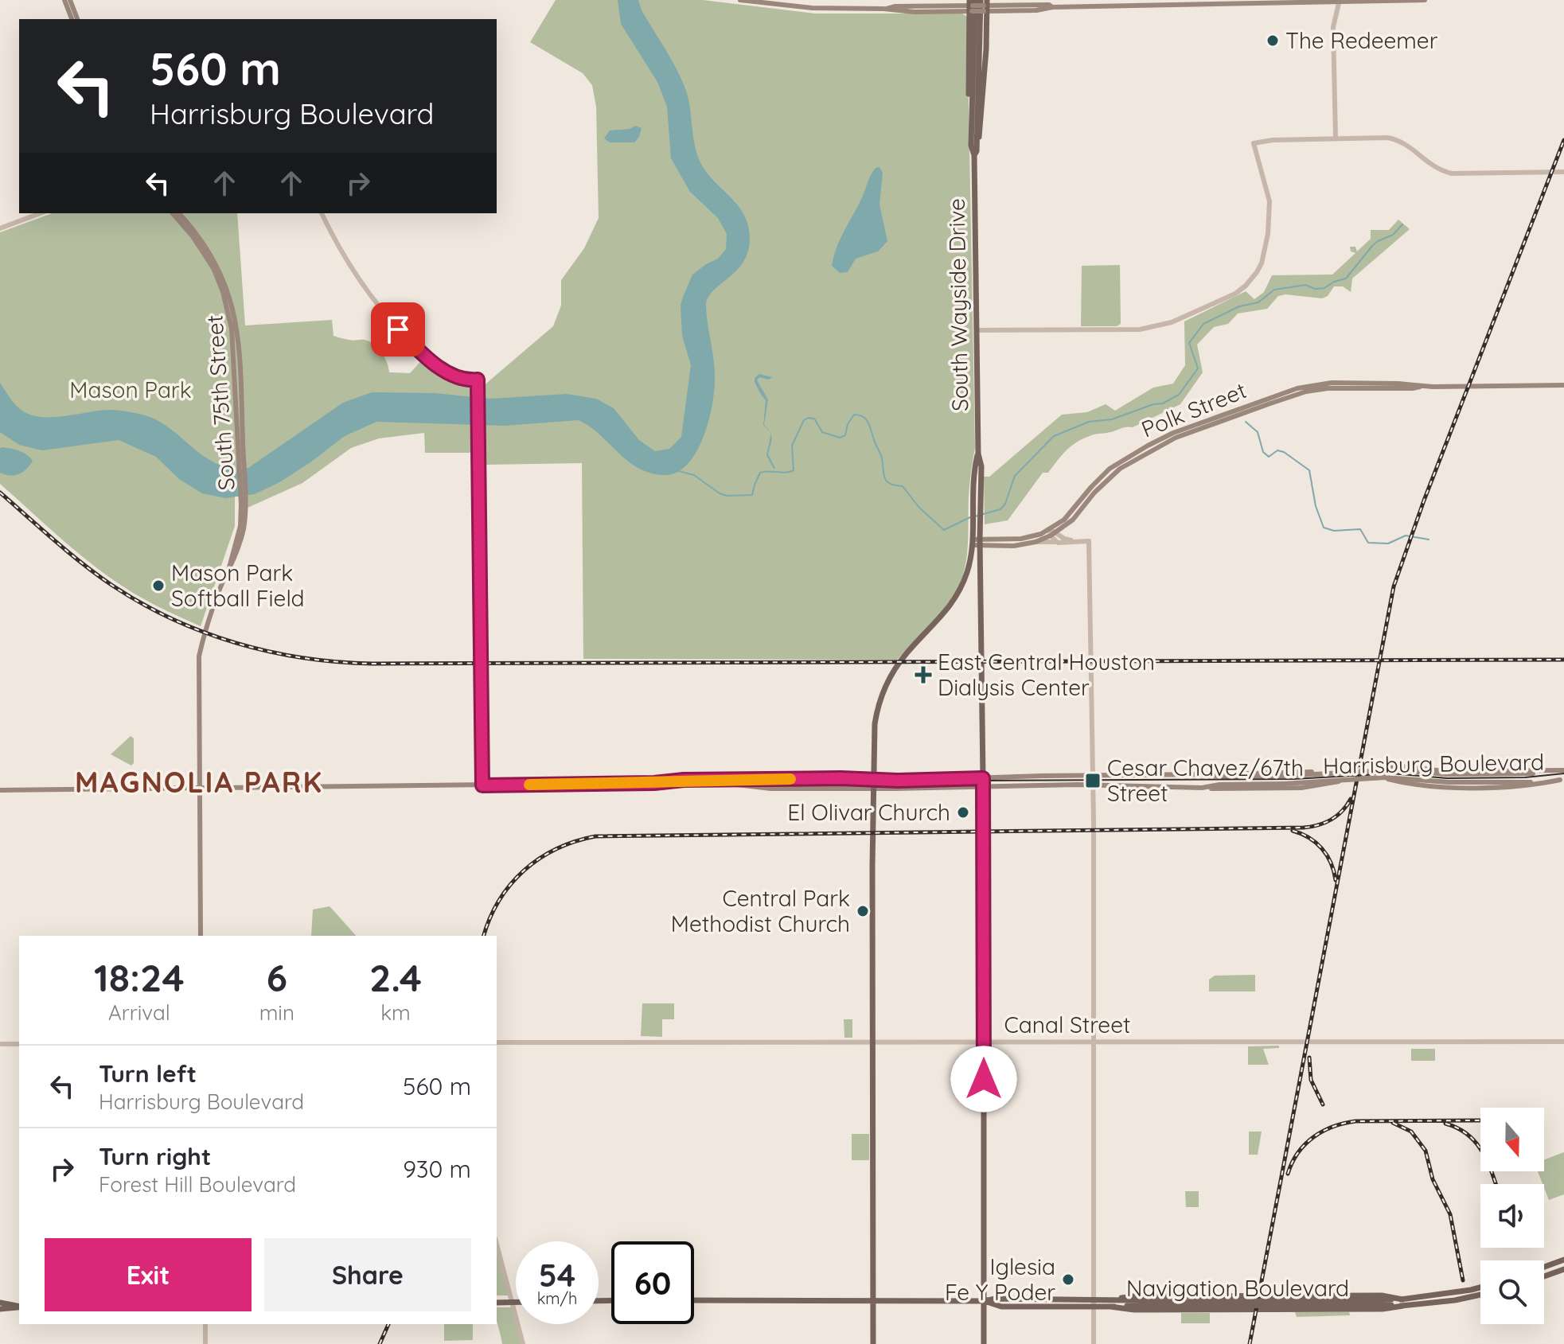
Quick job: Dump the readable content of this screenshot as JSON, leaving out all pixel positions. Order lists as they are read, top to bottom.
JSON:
{
  "streets": {
    "main road": [
      "South Wayside Drive",
      "South 75th Street",
      "Polk Street",
      "Harrisburg Boulevard",
      "Navigation Boulevard"
    ],
    "street": ["Canal Street"]
  },
  "crossings": [
    ["South Wayside Drive", "Polk Street"],
    ["South Wayside Drive", "Harrisburg Boulevard"],
    ["South Wayside Drive", "Canal Street"],
    ["South Wayside Drive", "Navigation Boulevard"],
    ["South 75th Street", "Harrisburg Boulevard"]
  ],
  "districts": ["MAGNOLIA PARK"],
  "parks": ["Mason Park"],
  "places": {
    "other": [
      "The Redeemer",
      "Mason Park Softball Field",
      "El Olivar Church",
      "Central Park Methodist Church",
      "Iglesia Fe Y Poder"
    ],
    "health": ["East Central Houston Dialysis Center"],
    "transit": ["Cesar Chavez/67th Street"]
  },
  "north": "bottom",
  "page": {
    "turn": ["560 m", "Harrisburg Boulevard"],
    "eta": [
      "18:24",
      "Arrival",
      "6",
      "min",
      "2.4",
      "km"
    ],
    "list": [
      {
        "name": "Turn left",
        "note": "Harrisburg Boulevard",
        "value": "560 m"
      },
      {
        "name": "Turn right",
        "note": "Forest Hill Boulevard",
        "value": "930 m"
      }
    ],
    "buttons": ["Exit", "Share"],
    "speed": "54 km/h",
    "limit": "60"
  }
}
